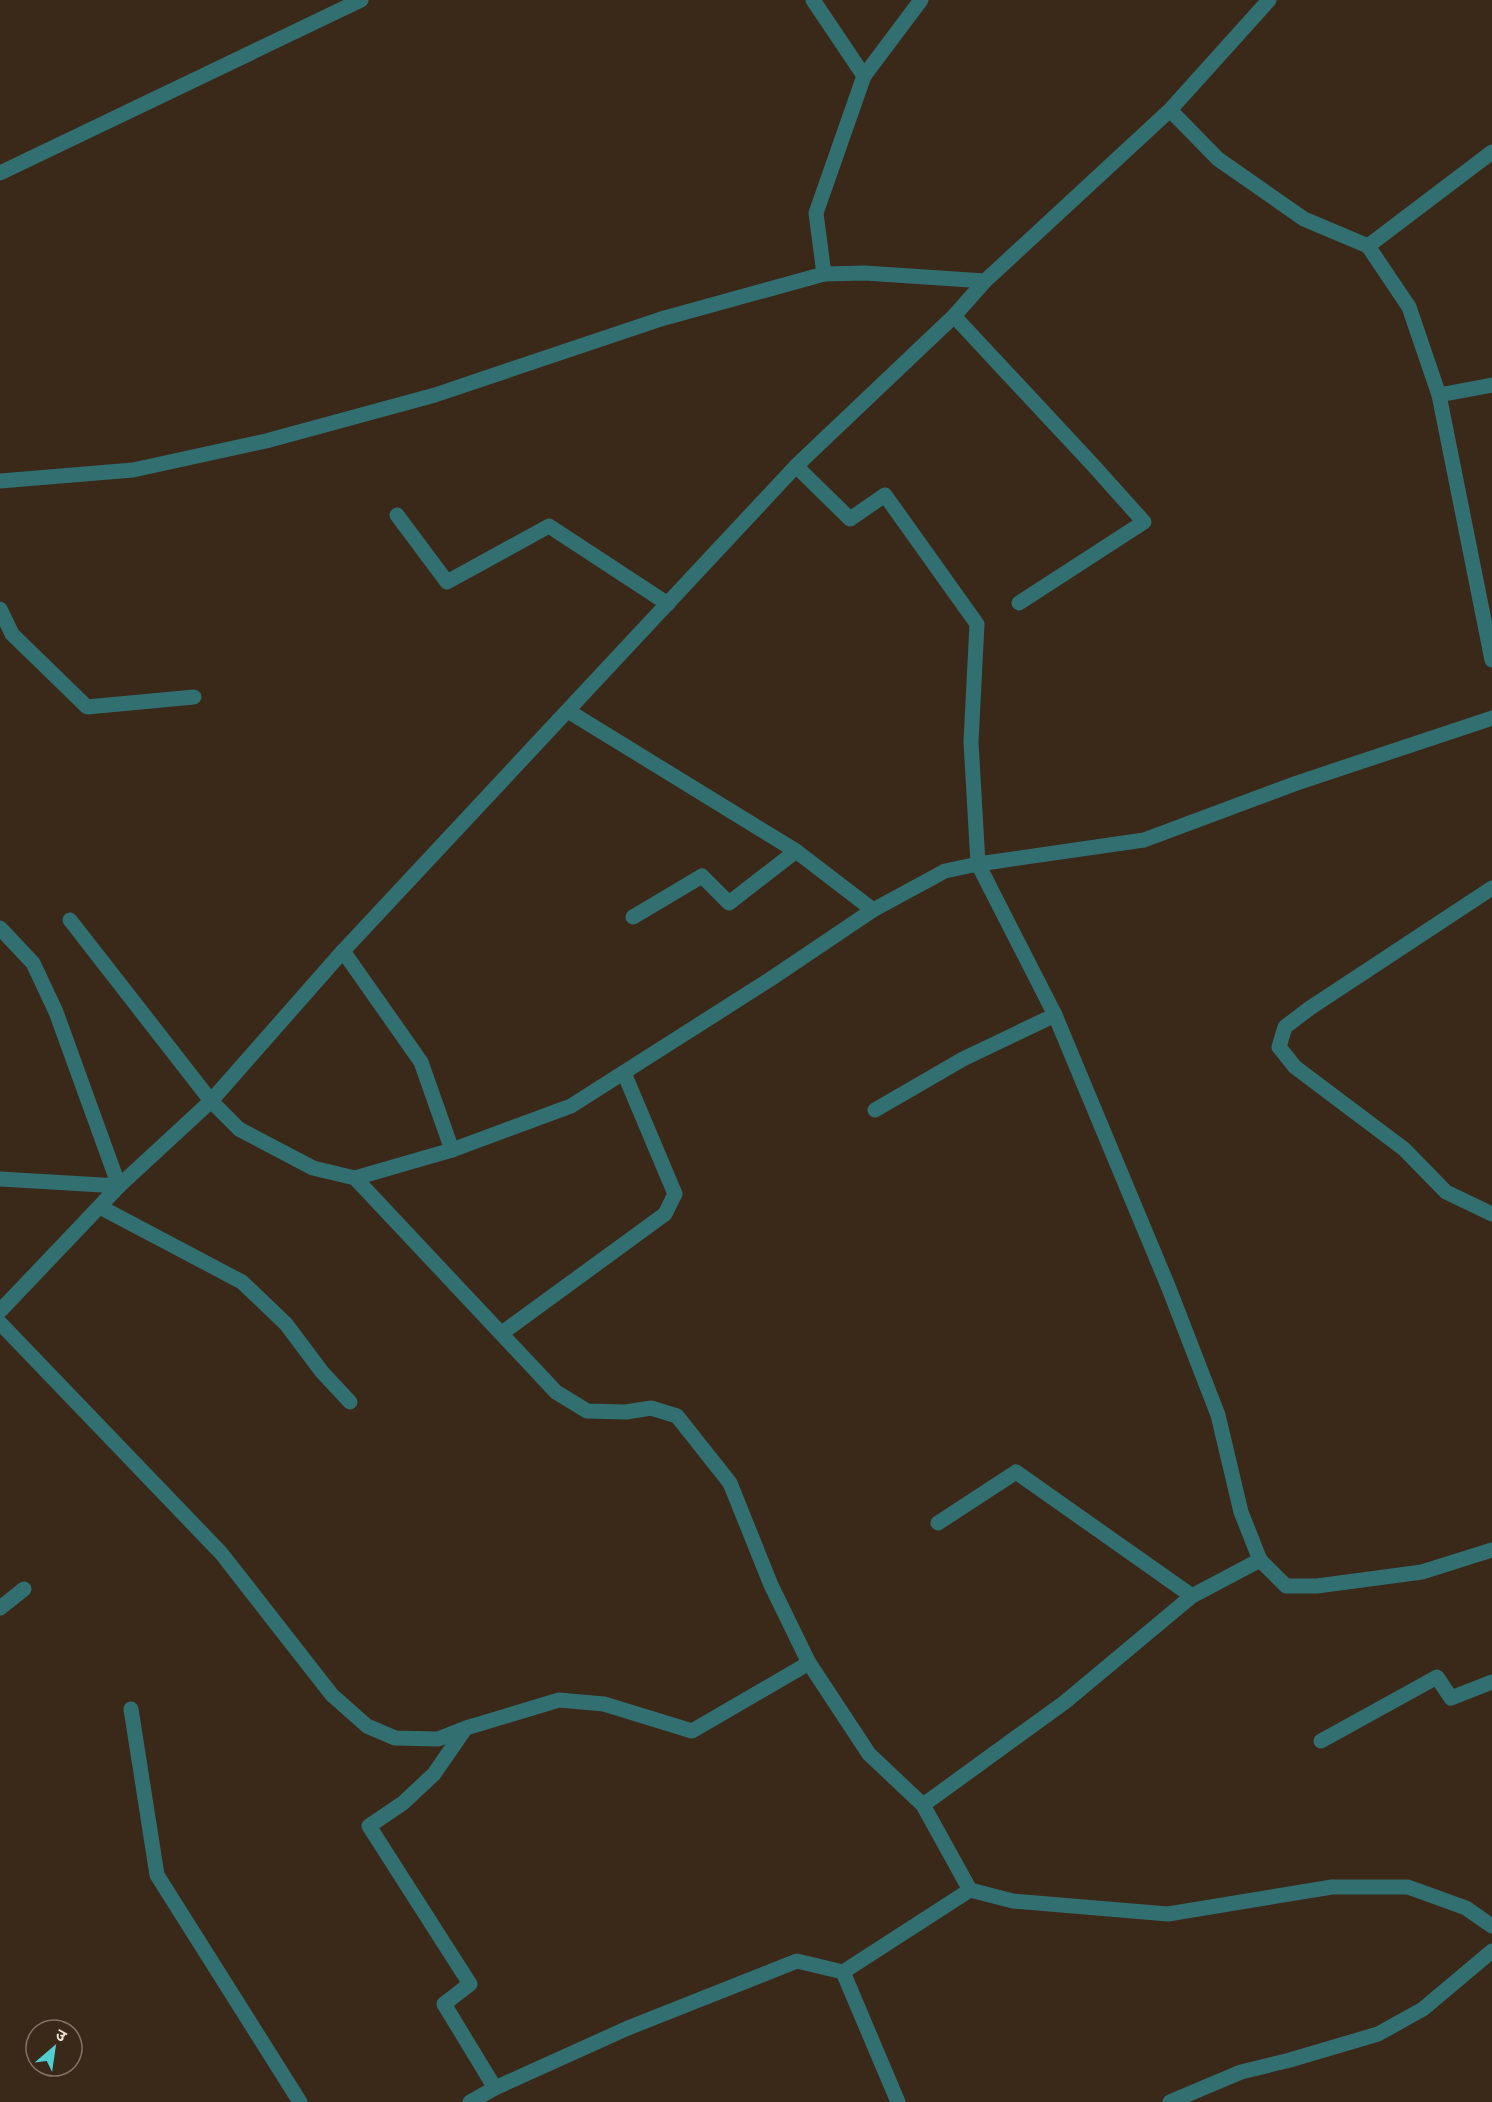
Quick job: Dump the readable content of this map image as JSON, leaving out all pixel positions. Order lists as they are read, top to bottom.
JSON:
{
  "north": "top right"
}
